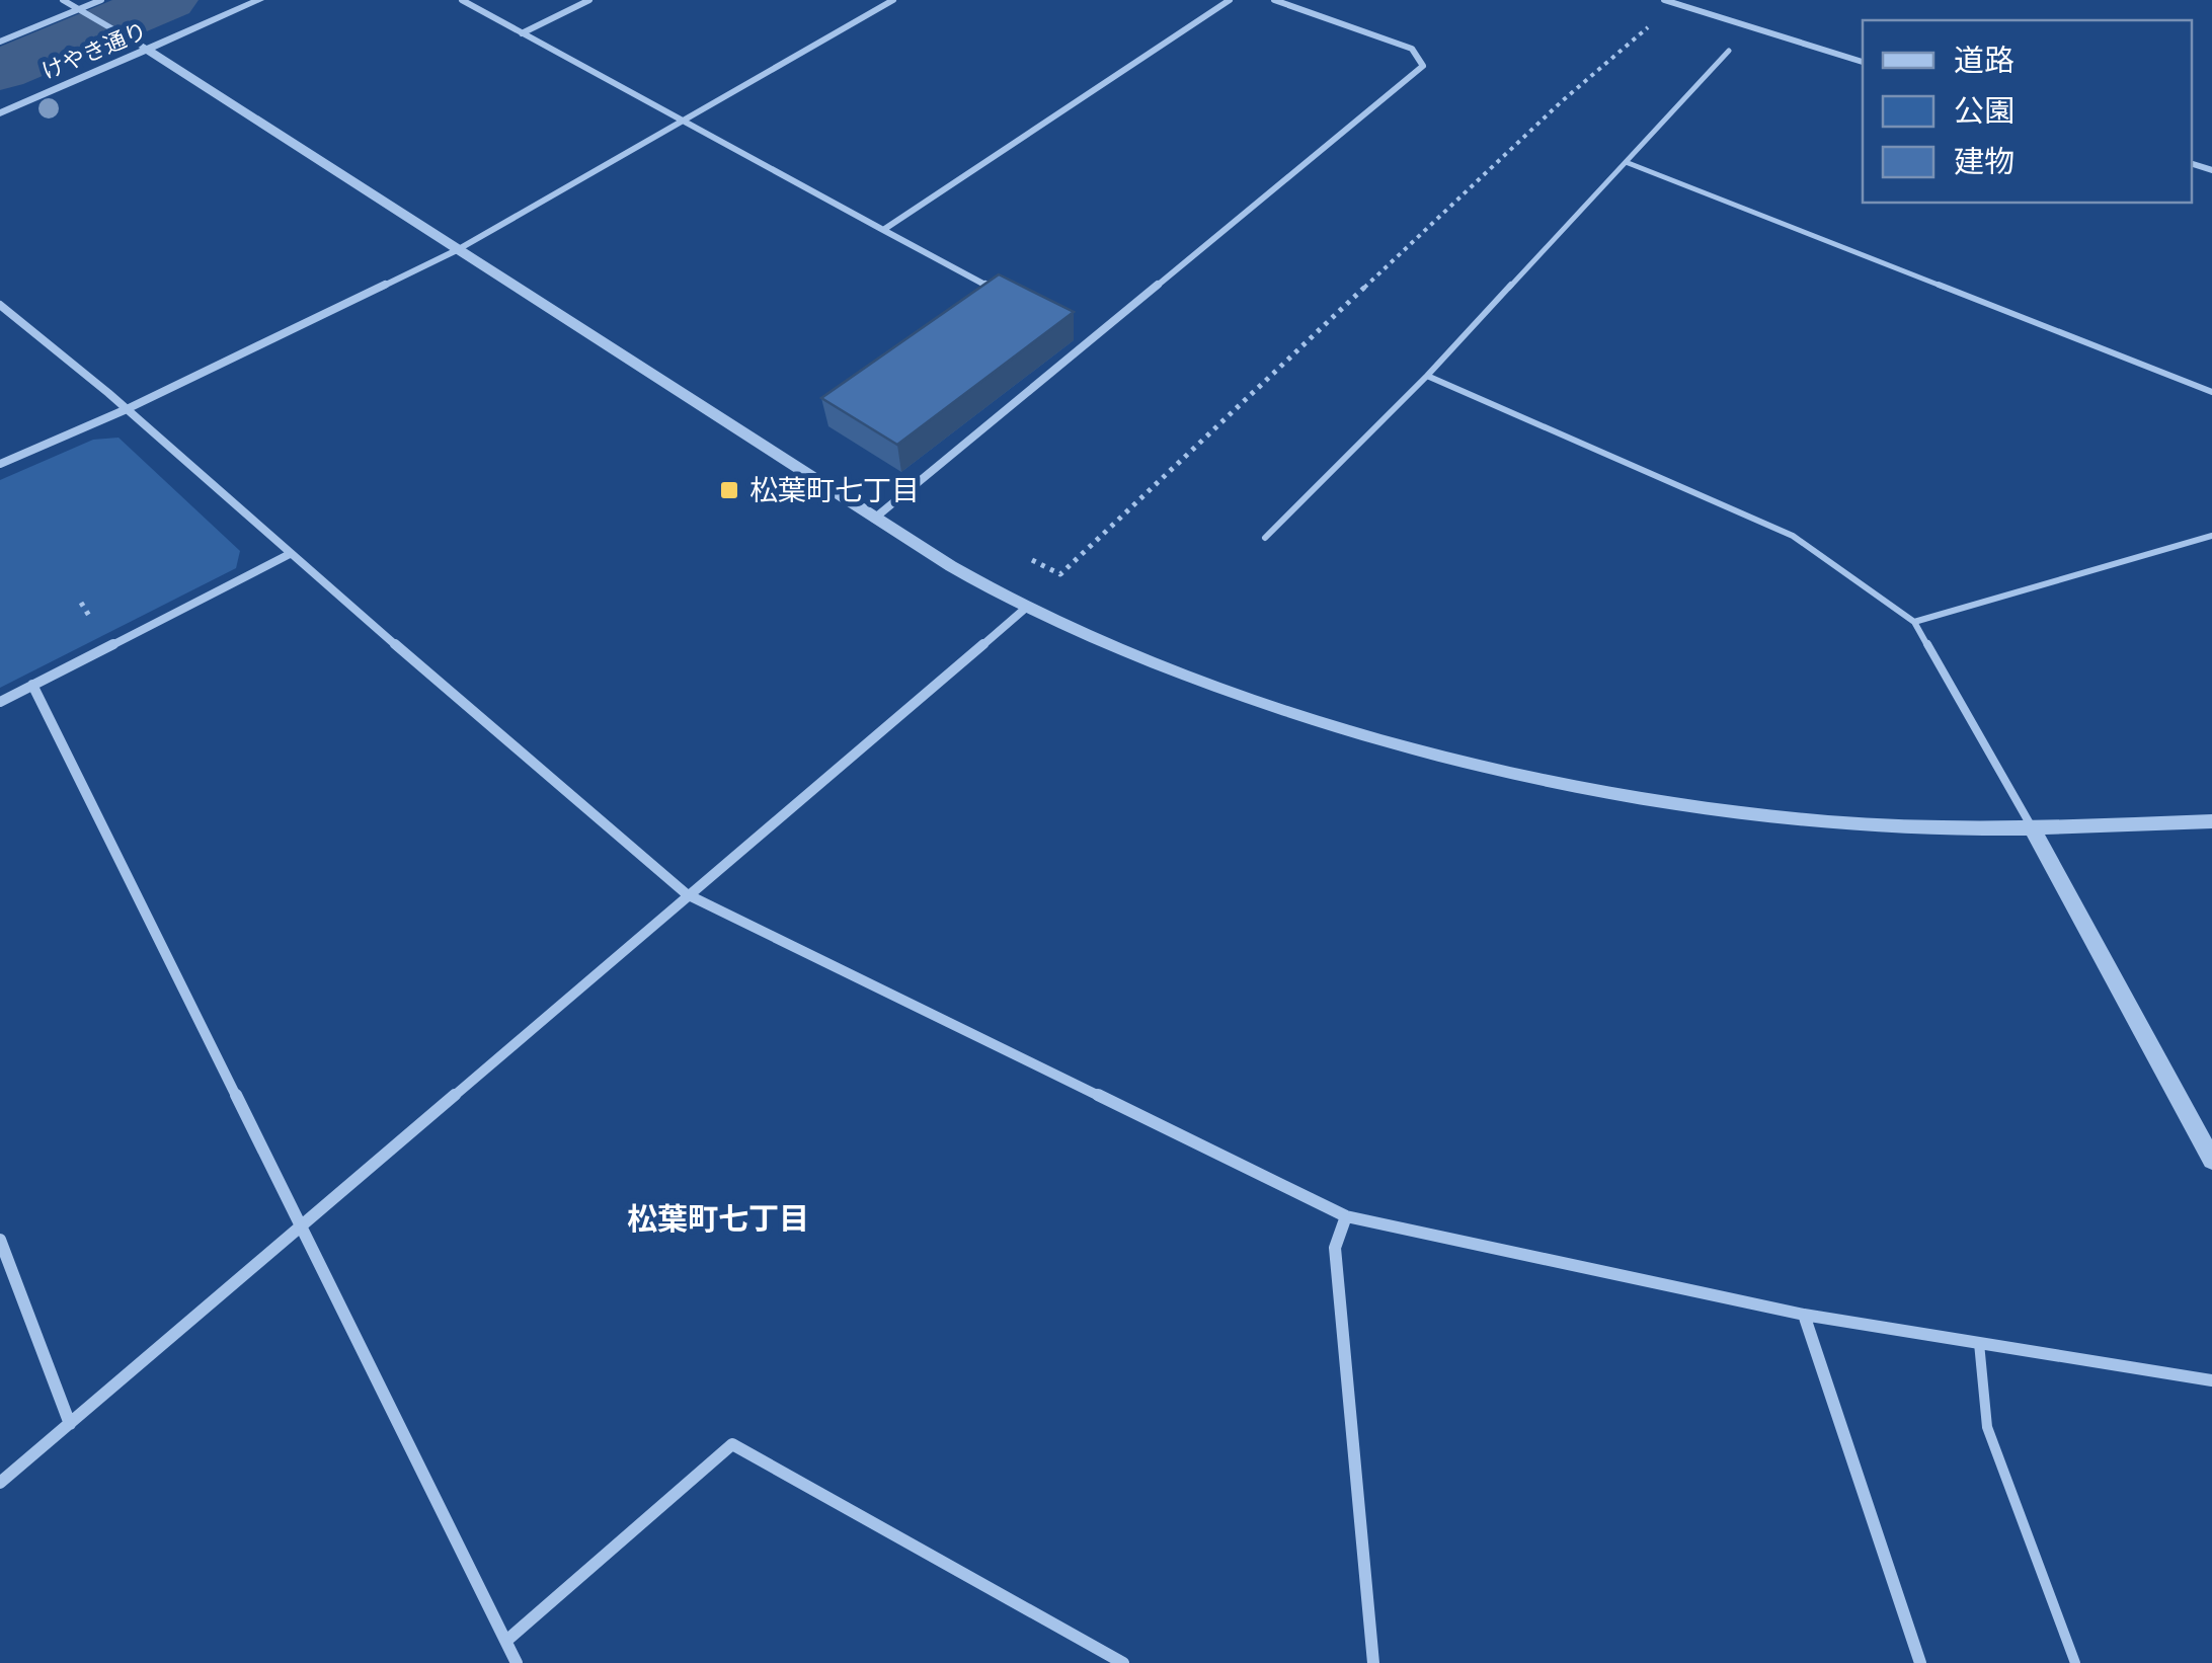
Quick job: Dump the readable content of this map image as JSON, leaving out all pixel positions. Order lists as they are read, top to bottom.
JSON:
{
  "streets": {
    "street": ["けやき通り"]
  },
  "districts": ["松葉町七丁目"],
  "places": {
    "transit": ["松葉町七丁目"]
  },
  "legend": ["道路", "公園", "建物"]
}
